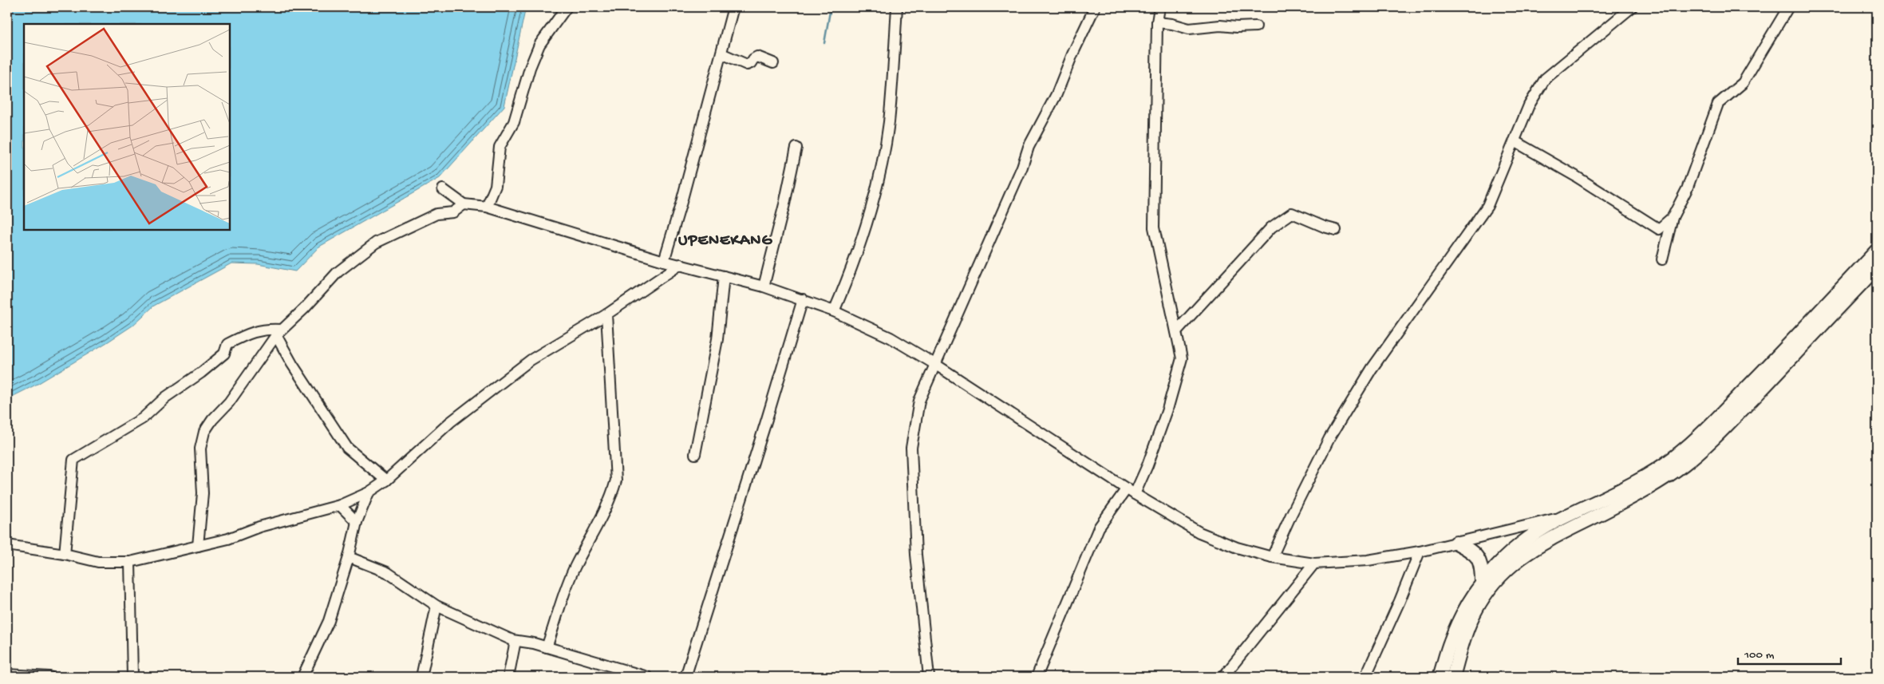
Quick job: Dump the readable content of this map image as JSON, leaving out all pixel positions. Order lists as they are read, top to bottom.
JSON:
{
  "districts": ["UPENEKANG"],
  "scale_bar": "100 m"
}
